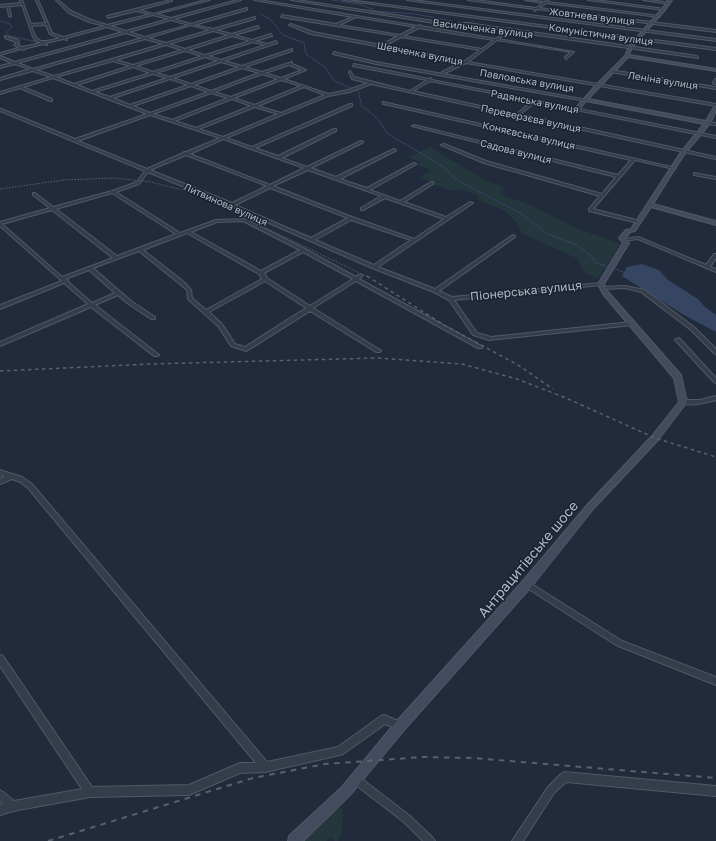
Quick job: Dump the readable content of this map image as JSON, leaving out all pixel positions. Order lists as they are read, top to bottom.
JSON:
{
  "streets": {
    "street": [
      "Жовтнева вулиця",
      "Васильченка вулиця",
      "Комуністична вулиця",
      "Шевченка вулиця",
      "Павловська вулиця",
      "Леніна вулиця",
      "Радянська вулиця",
      "Переверзєва вулиця",
      "Коняєвська вулиця",
      "Садова вулиця",
      "Литвинова вулиця",
      "Піонерська вулиця",
      "Антрацитівське шосе"
    ]
  },
  "crossings": [
    ["Литвинова вулиця", "Піонерська вулиця"]
  ]
}
